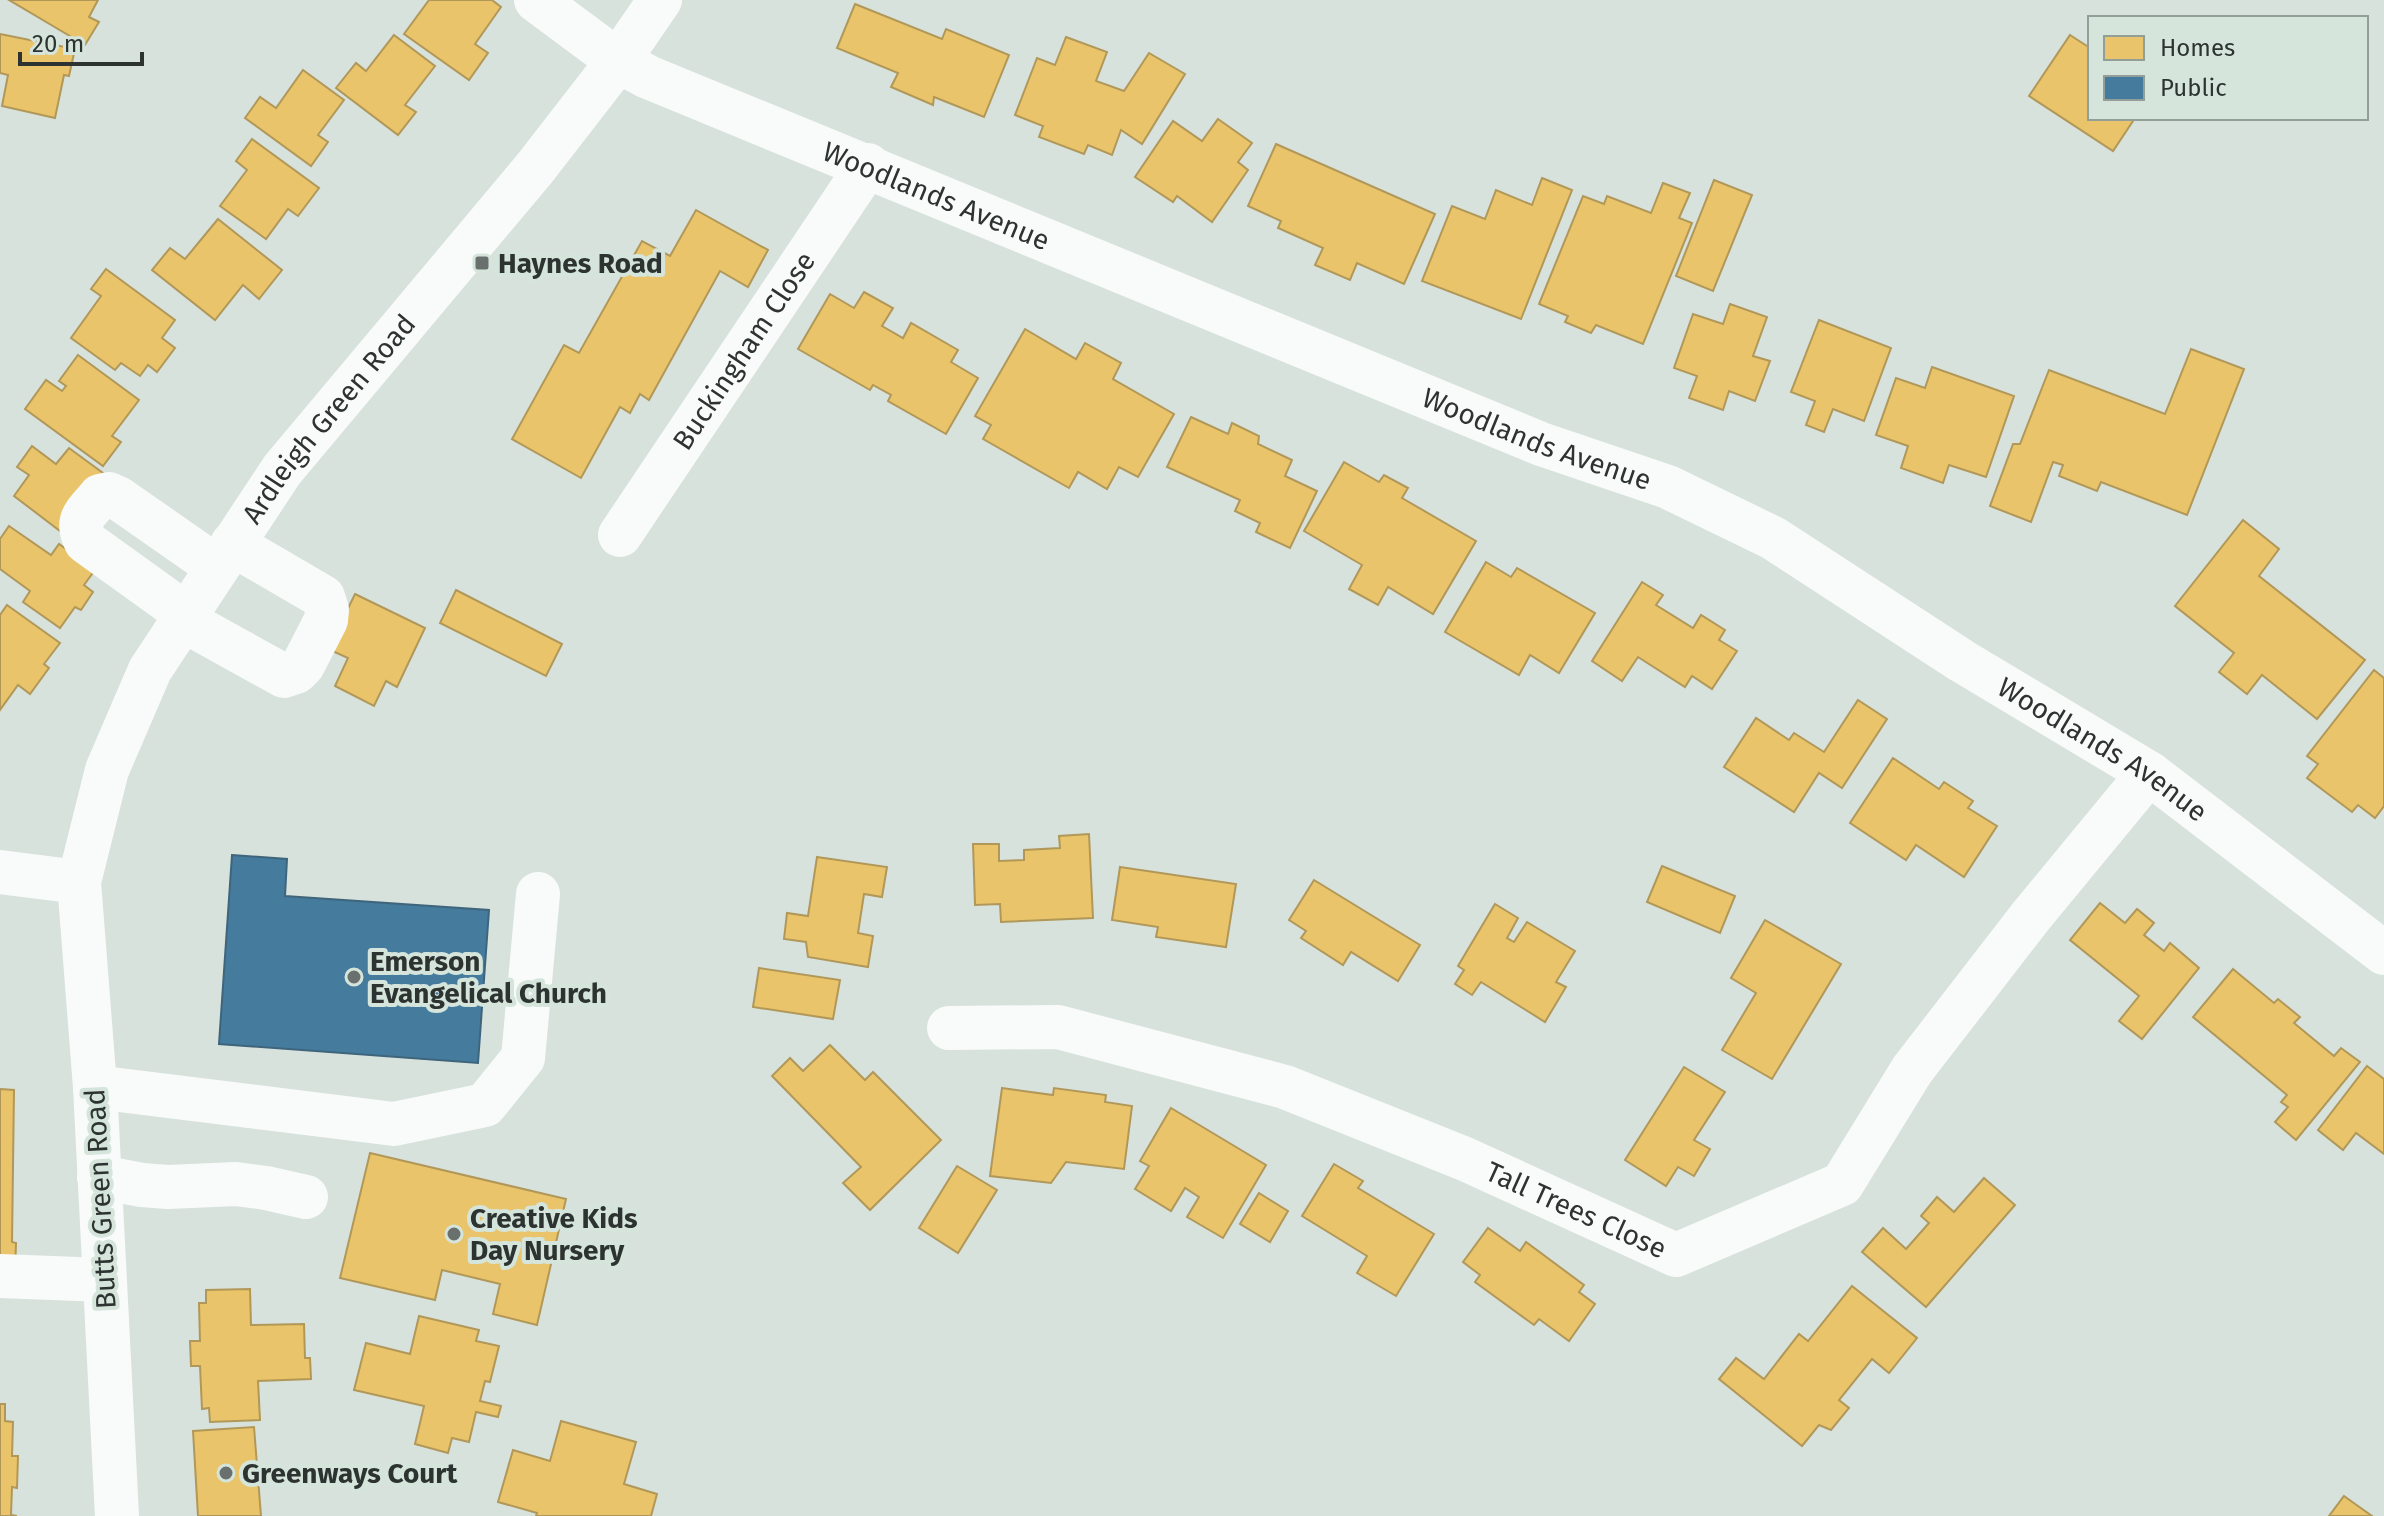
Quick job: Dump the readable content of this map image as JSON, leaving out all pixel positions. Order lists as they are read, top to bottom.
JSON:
{
  "streets": {
    "street": [
      "Woodlands Avenue",
      "Buckingham Close",
      "Ardleigh Green Road",
      "Butts Green Road",
      "Tall Trees Close"
    ]
  },
  "crossings": [
    ["Woodlands Avenue", "Buckingham Close"],
    ["Woodlands Avenue", "Ardleigh Green Road"],
    ["Woodlands Avenue", "Tall Trees Close"],
    ["Ardleigh Green Road", "Butts Green Road"]
  ],
  "places": {
    "transit": ["Haynes Road"],
    "other": ["Emerson Evangelical Church", "Creative Kids Day Nursery", "Greenways Court"]
  },
  "legend": ["Homes", "Public"],
  "scale_bar": "20 m"
}
